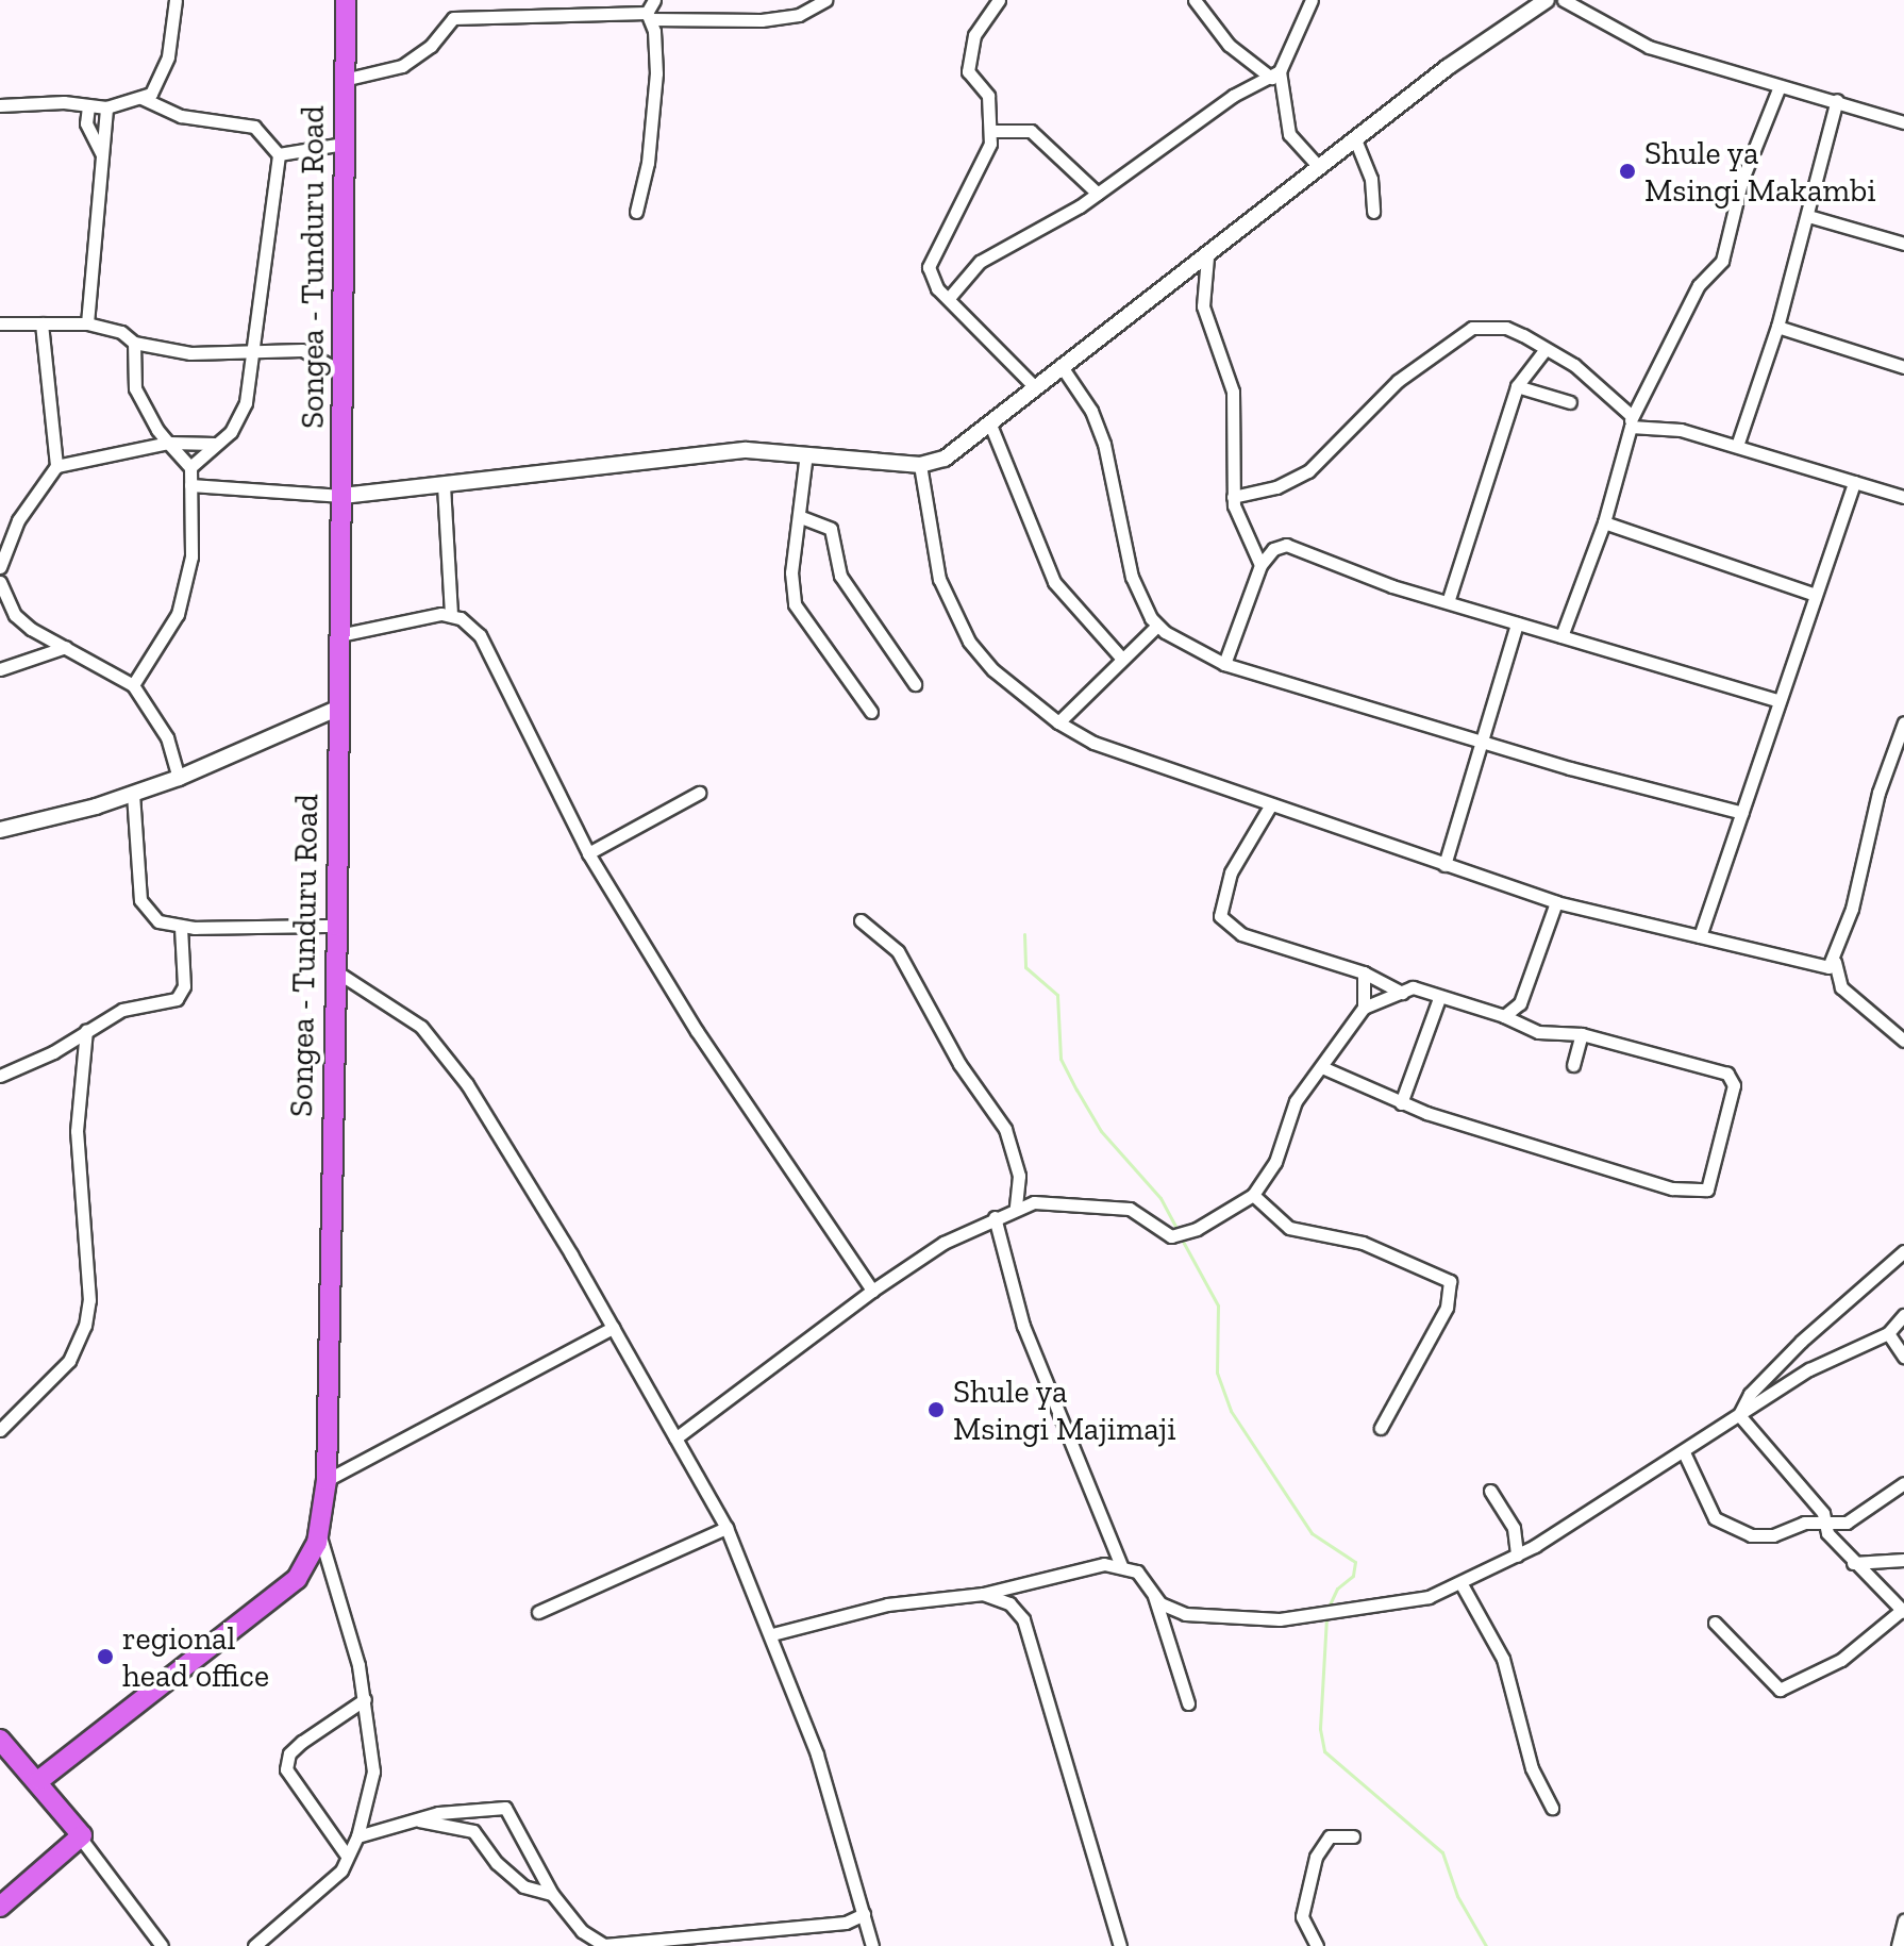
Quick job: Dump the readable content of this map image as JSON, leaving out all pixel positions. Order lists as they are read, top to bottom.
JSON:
{
  "streets": {
    "highway": ["Songea - Tunduru Road"]
  },
  "places": ["Shule ya Msingi Makambi", "Shule ya Msingi Majimaji", "regional head office"]
}
